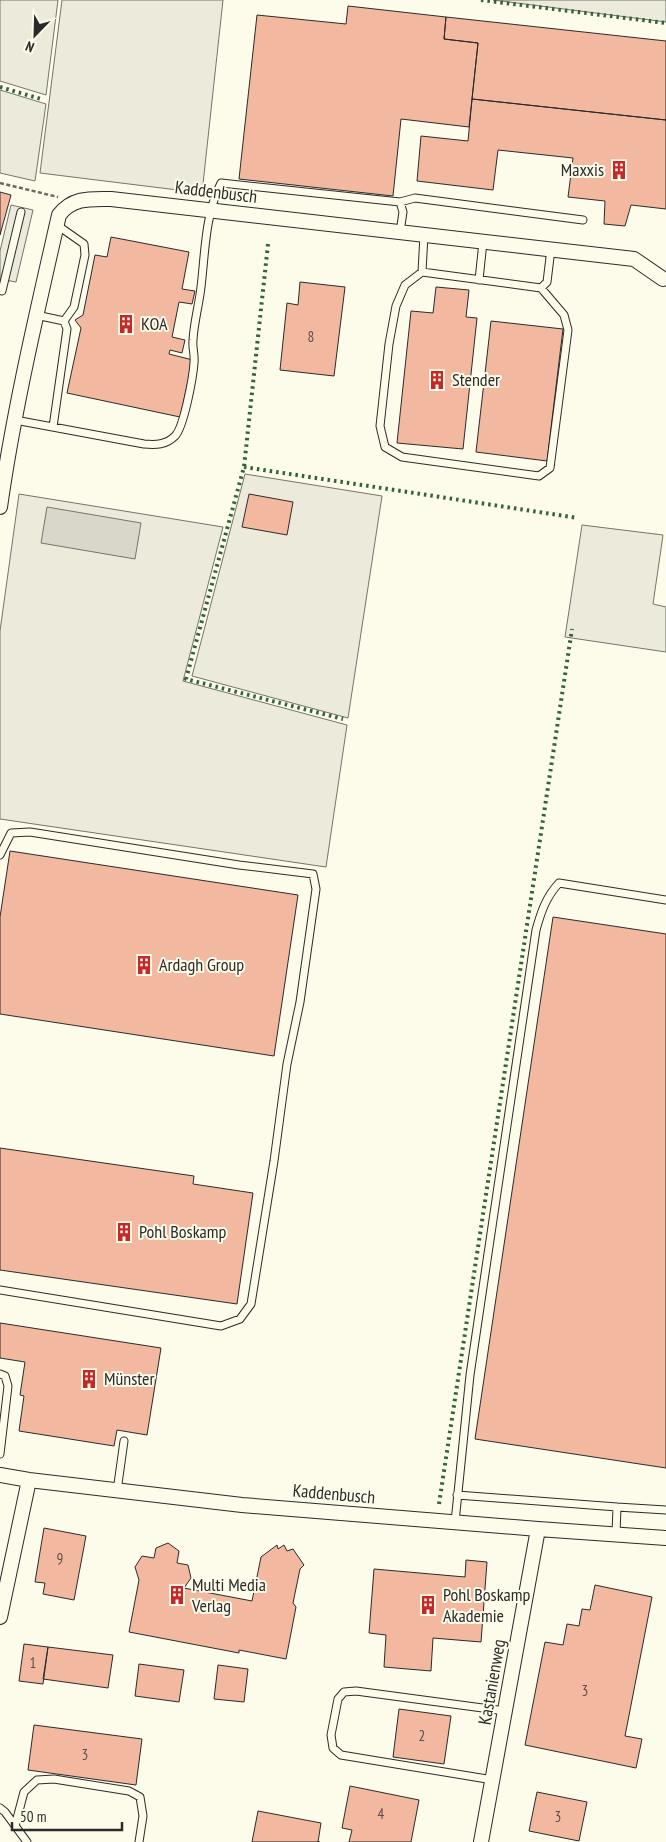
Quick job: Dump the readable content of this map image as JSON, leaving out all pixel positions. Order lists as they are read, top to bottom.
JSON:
{
  "streets": {
    "street": ["Kaddenbusch", "Kastanienweg"]
  },
  "crossings": [
    ["Kaddenbusch", "Kastanienweg"]
  ],
  "places": {
    "building": [
      "Maxxis",
      "KOA",
      "Stender",
      "Ardagh Group",
      "Pohl Boskamp",
      "Münster",
      "Multi Media Verlag",
      "Pohl Boskamp Akademie"
    ]
  },
  "house_numbers": [
    "8",
    "9",
    "1",
    "3",
    "2",
    "3",
    "4",
    "3"
  ],
  "scale_bar": "50 m",
  "north": "bottom left"
}
